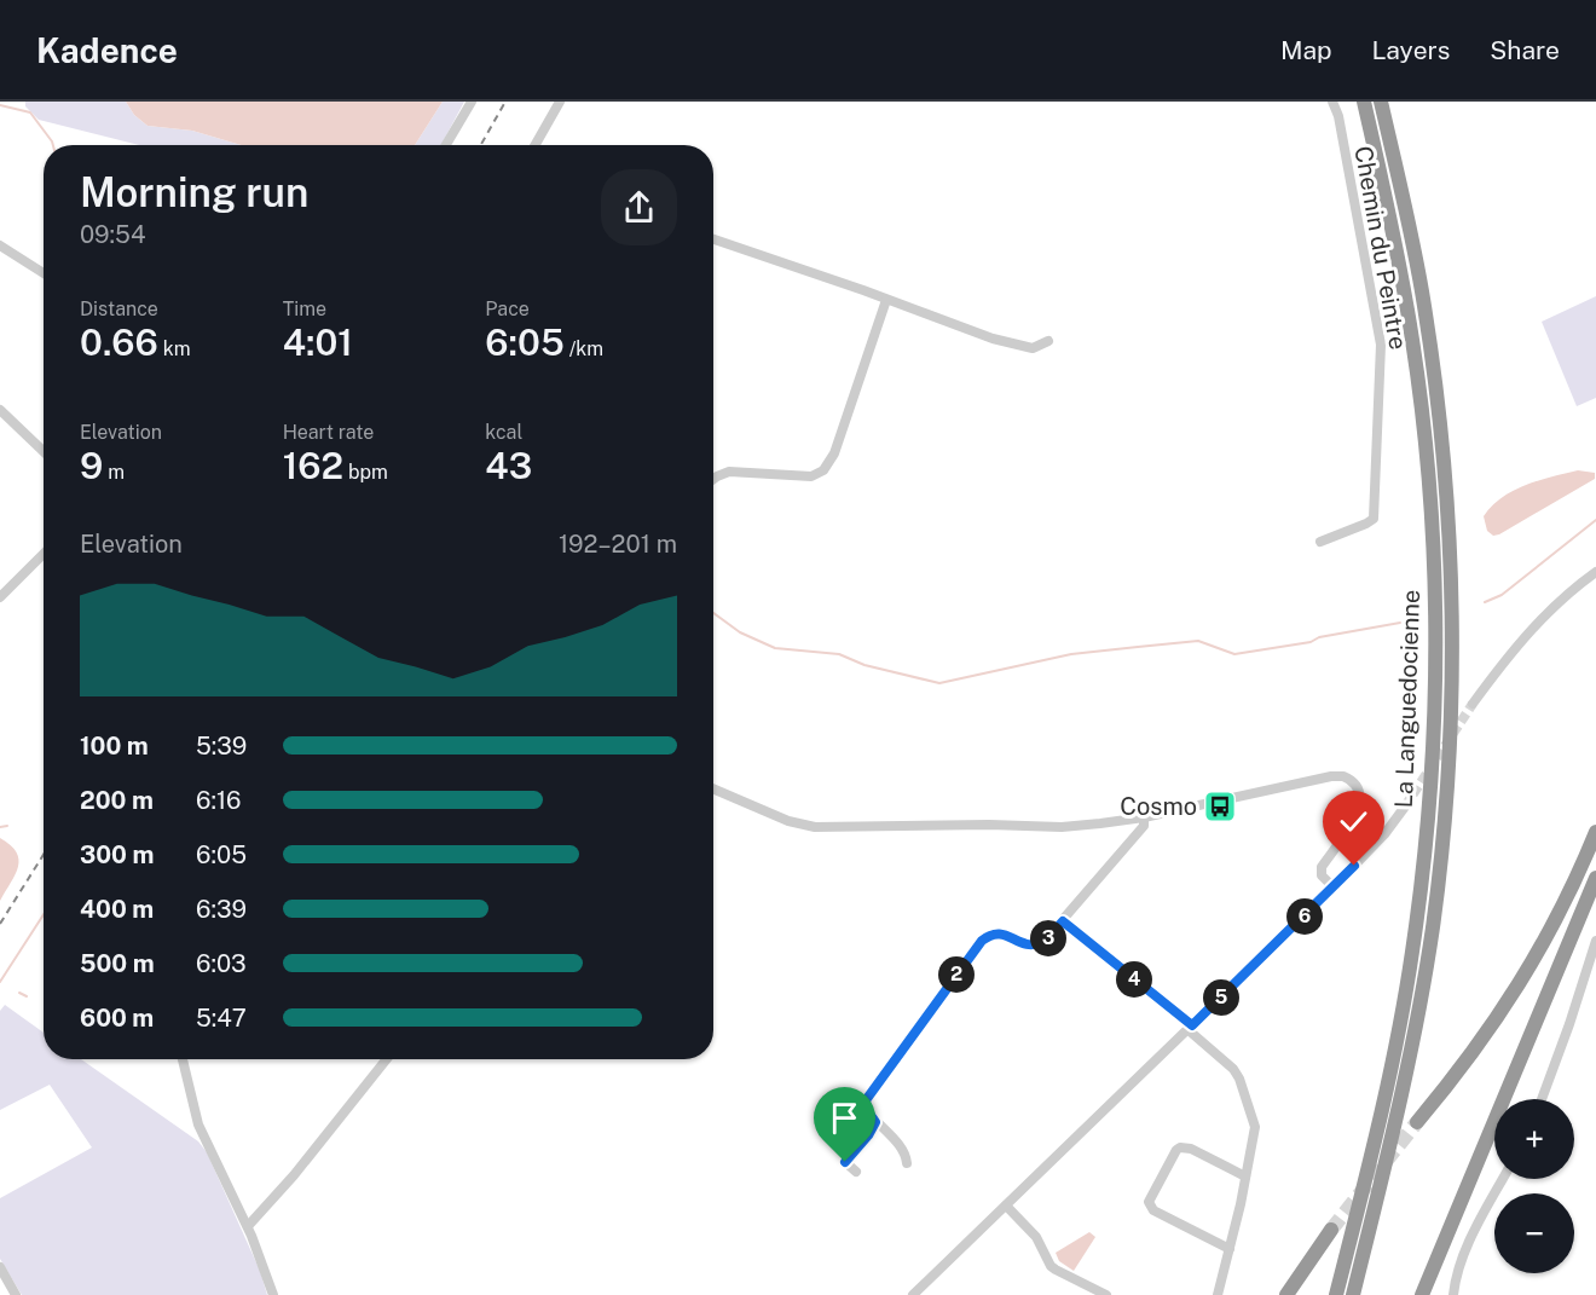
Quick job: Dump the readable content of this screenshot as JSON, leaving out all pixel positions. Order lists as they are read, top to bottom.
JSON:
{
  "streets": {
    "highway": ["La Languedocienne"],
    "street": ["Chemin du Peintre"]
  },
  "places": {
    "bus stop": ["Cosmo"]
  },
  "page": {
    "header": "Kadence",
    "nav": ["Map", "Layers", "Share"],
    "heading": ["Morning run", "09:54"],
    "stats": [
      ["Distance", "0.66 km"],
      ["Time", "4:01"],
      ["Pace", "6:05 /km"],
      ["Elevation", "9 m"],
      ["Heart rate", "162 bpm"],
      ["kcal", "43"]
    ],
    "chart": ["Elevation", "192–201 m"],
    "list": [
      {
        "name": "100 m",
        "note": "5:39"
      },
      {
        "name": "200 m",
        "note": "6:16"
      },
      {
        "name": "300 m",
        "note": "6:05"
      },
      {
        "name": "400 m",
        "note": "6:39"
      },
      {
        "name": "500 m",
        "note": "6:03"
      },
      {
        "name": "600 m",
        "note": "5:47"
      }
    ],
    "pins": [
      "6",
      "3",
      "2",
      "4",
      "5"
    ],
    "map_buttons": ["+", "−"]
  }
}
